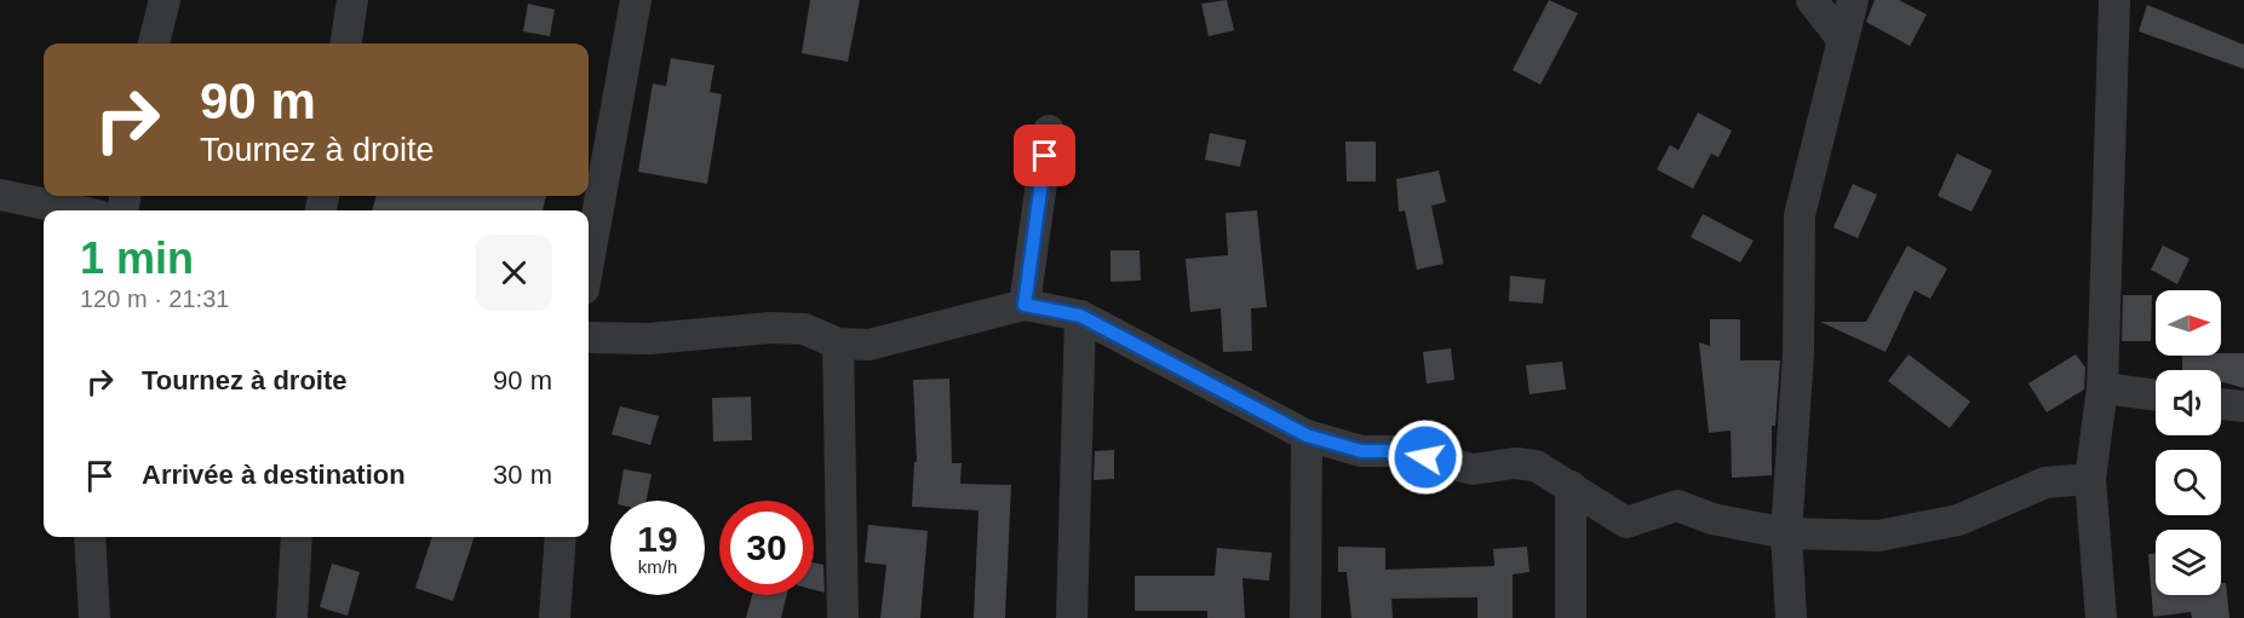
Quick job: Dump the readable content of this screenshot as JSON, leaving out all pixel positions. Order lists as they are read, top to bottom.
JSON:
{
  "north": "right",
  "page": {
    "turn": ["90 m", "Tournez à droite"],
    "heading": ["1 min", "120 m · 21:31"],
    "list": [
      {
        "name": "Tournez à droite",
        "value": "90 m"
      },
      {
        "name": "Arrivée à destination",
        "value": "30 m"
      }
    ],
    "speed": "19 km/h",
    "limit": "30"
  }
}
